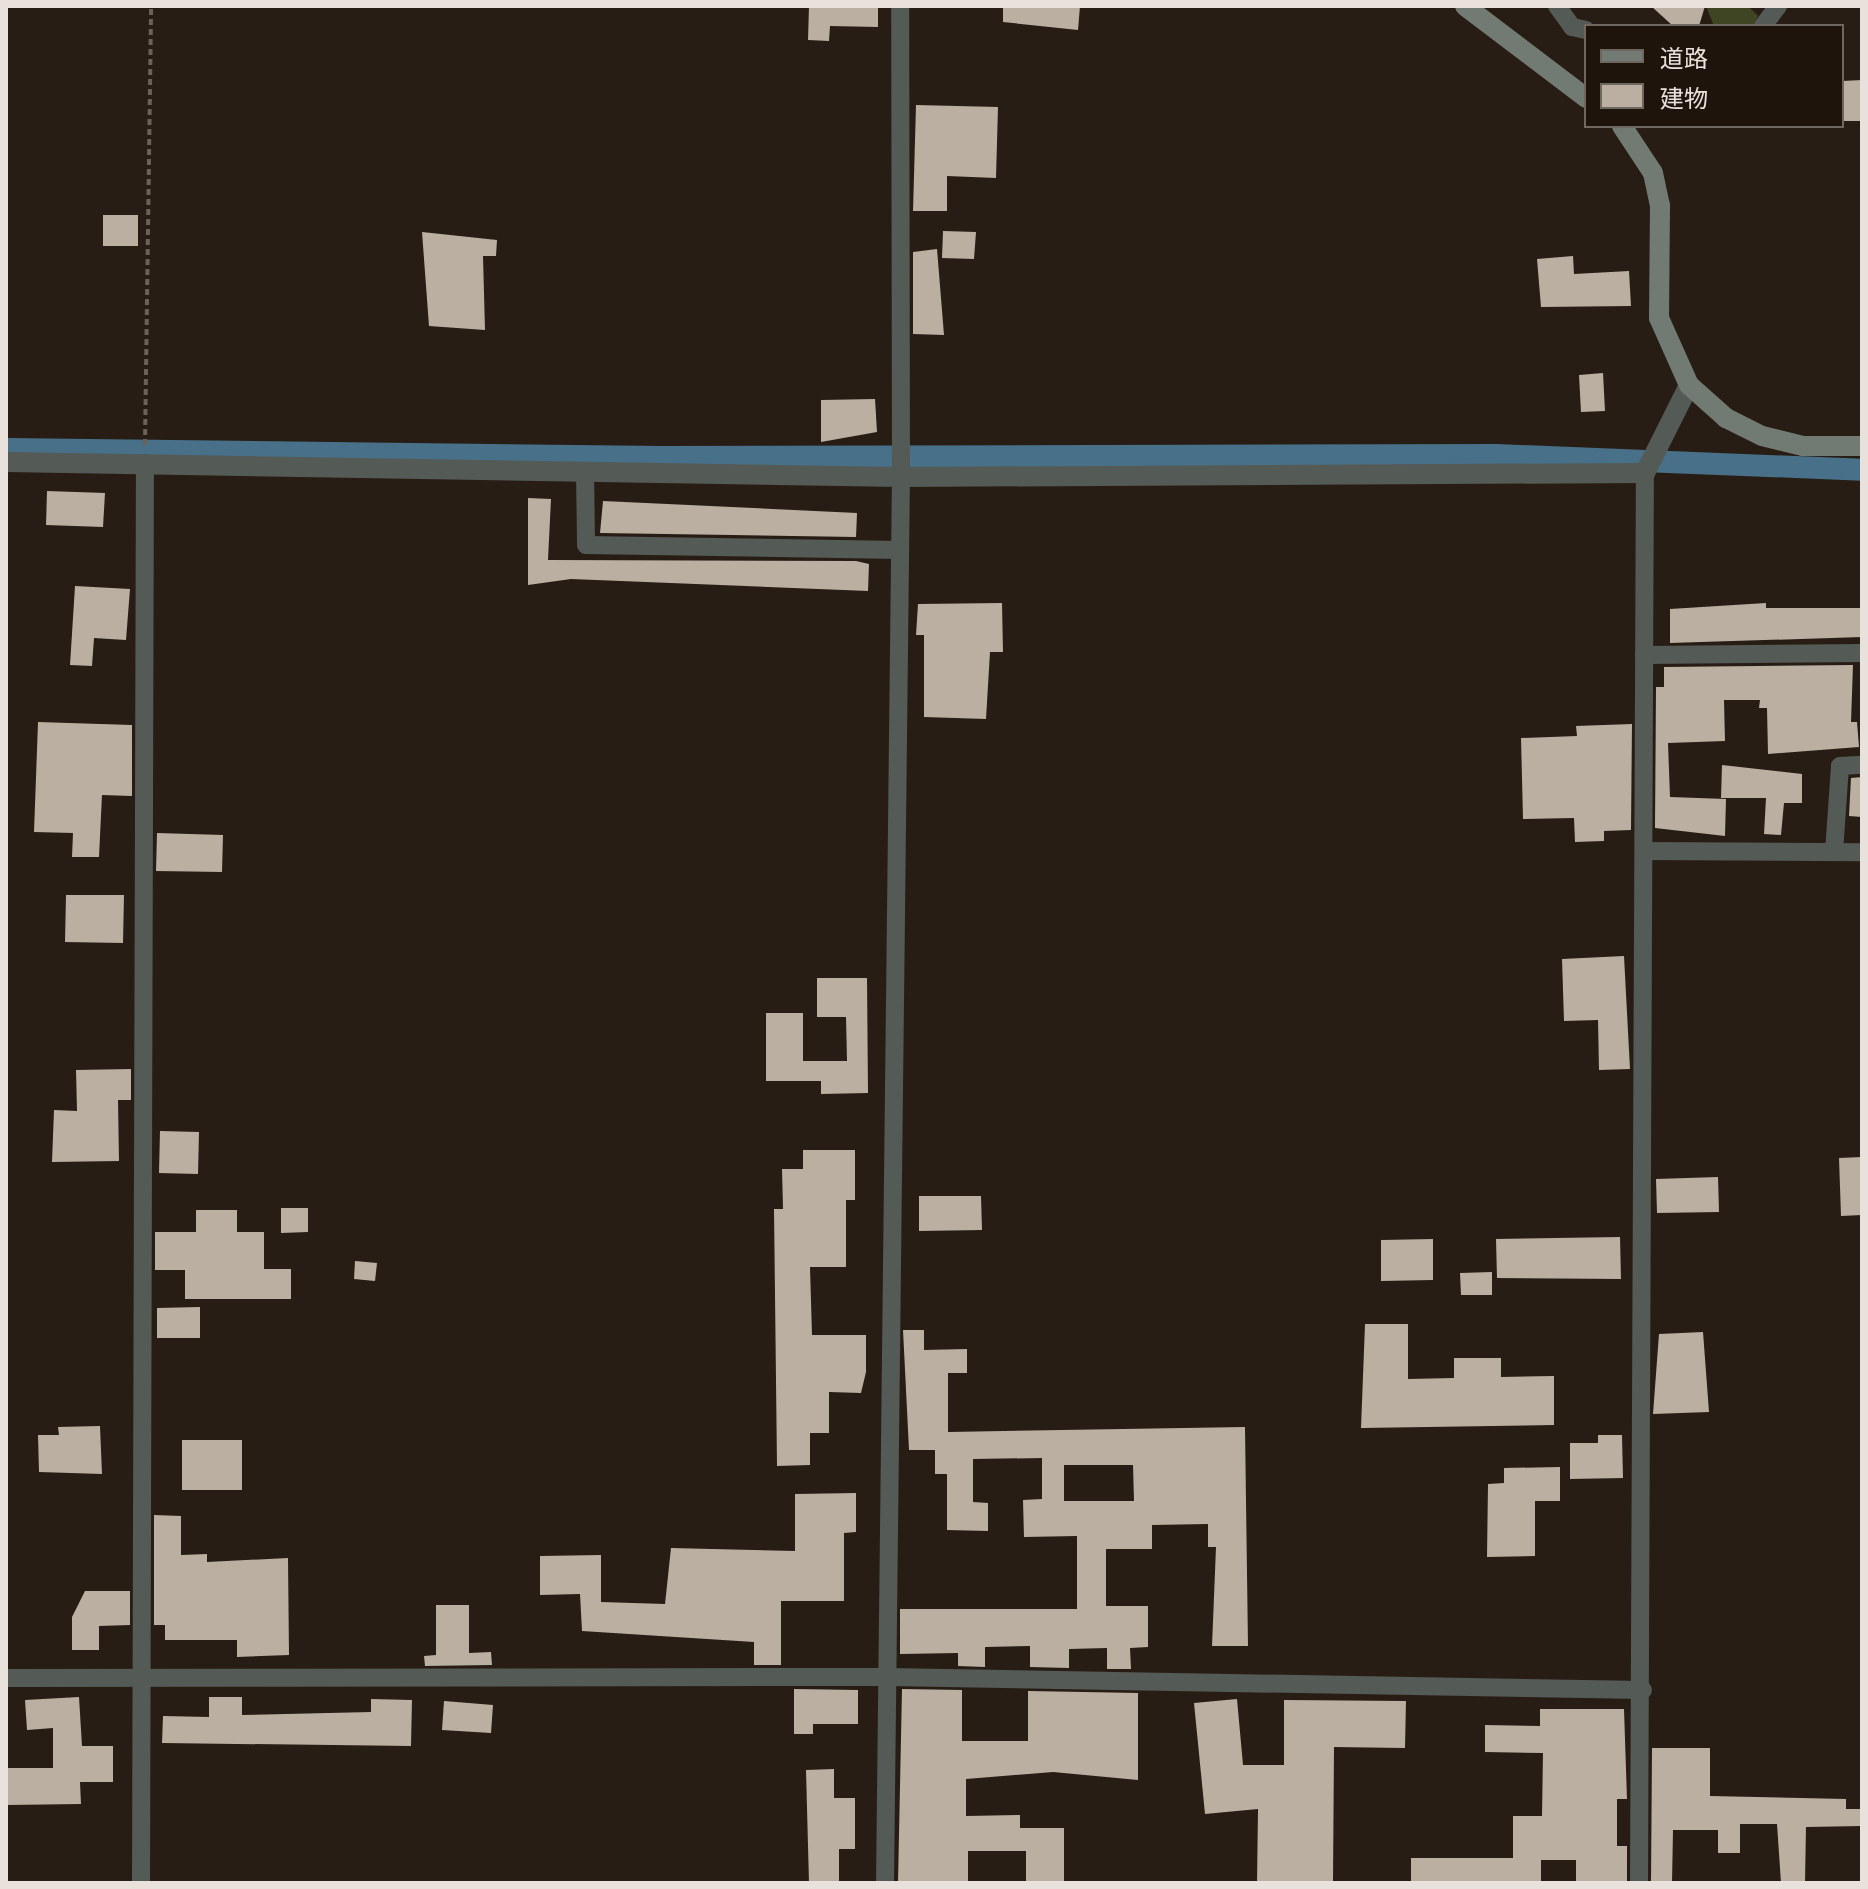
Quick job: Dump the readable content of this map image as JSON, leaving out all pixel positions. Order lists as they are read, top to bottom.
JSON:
{
  "legend": ["道路", "建物"]
}
